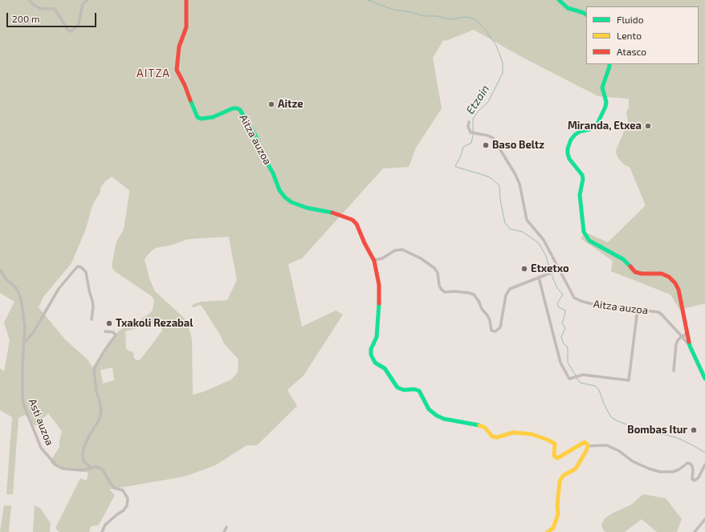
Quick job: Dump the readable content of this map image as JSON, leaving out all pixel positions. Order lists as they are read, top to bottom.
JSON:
{
  "streets": {
    "street": ["Aitza auzoa", "Asti auzoa"]
  },
  "districts": ["AITZA"],
  "water": ["Etzain"],
  "places": [
    "Aitze",
    "Miranda, Etxea",
    "Baso Beltz",
    "Etxetxo",
    "Txakoli Rezabal",
    "Bombas Itur"
  ],
  "legend": ["Fluido", "Lento", "Atasco"],
  "scale_bar": "200 m"
}
